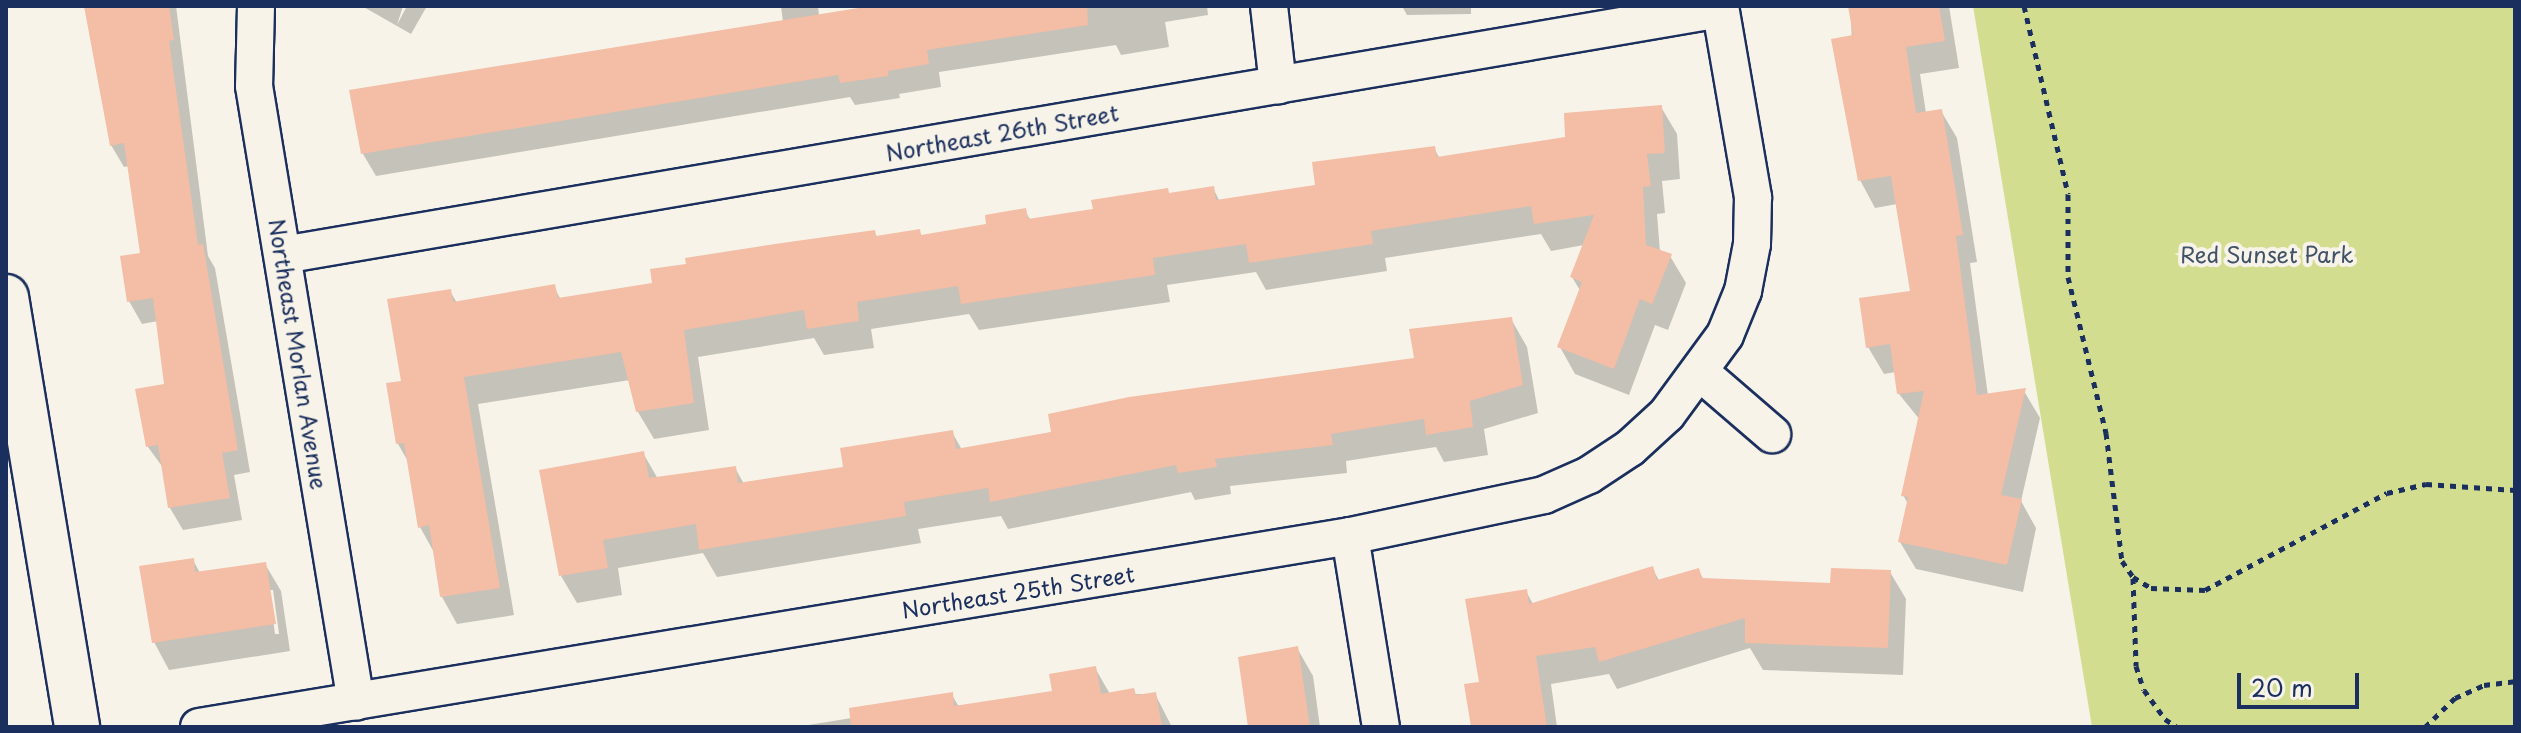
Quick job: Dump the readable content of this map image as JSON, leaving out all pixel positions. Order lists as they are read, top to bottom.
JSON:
{
  "streets": {
    "street": ["Northeast 26th Street", "Northeast Morlan Avenue", "Northeast 25th Street"]
  },
  "crossings": [
    ["Northeast 26th Street", "Northeast Morlan Avenue"],
    ["Northeast 26th Street", "Northeast 25th Street"],
    ["Northeast Morlan Avenue", "Northeast 25th Street"]
  ],
  "parks": ["Red Sunset Park"],
  "scale_bar": "20 m"
}
